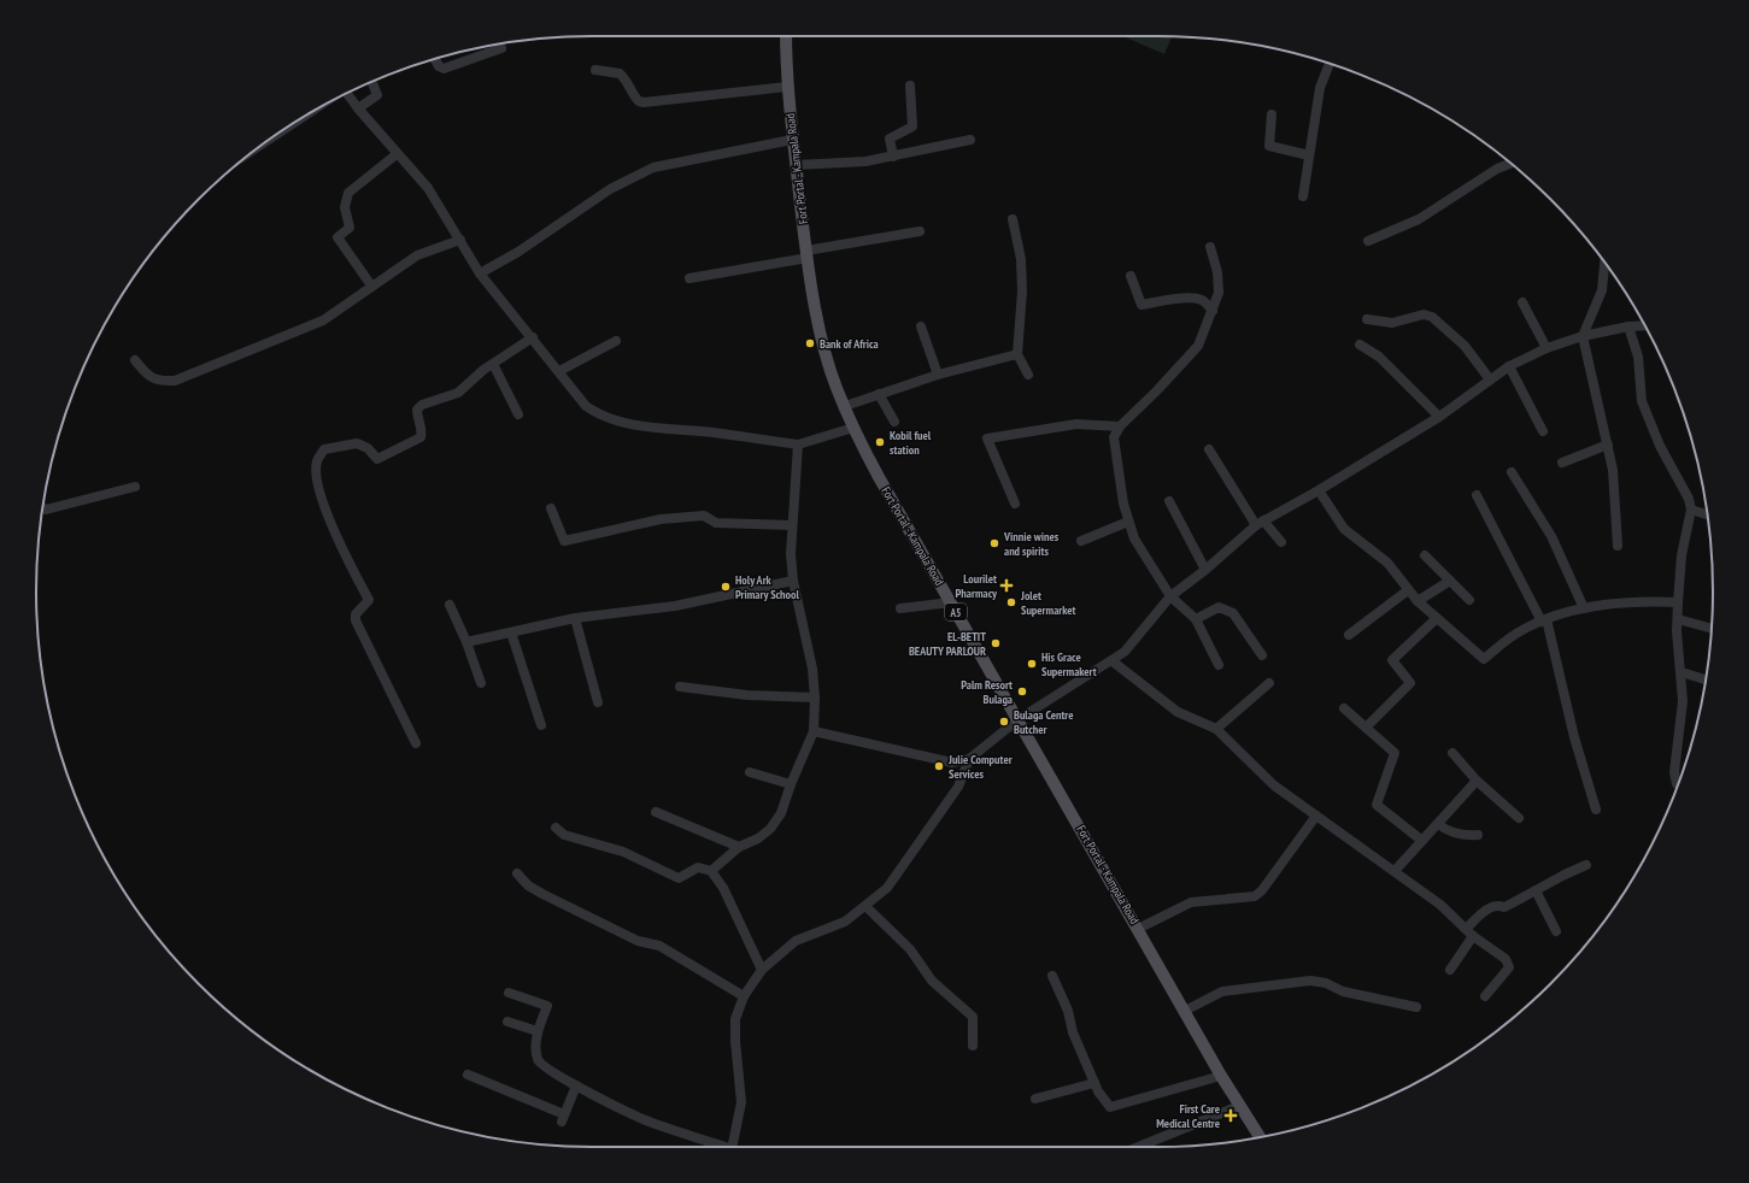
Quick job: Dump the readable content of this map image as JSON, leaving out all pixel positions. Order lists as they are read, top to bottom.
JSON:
{
  "streets": {
    "main road": ["Fort Portal - Kampala Road", "A5"]
  },
  "places": {
    "other": [
      "Bank of Africa",
      "Kobil fuel station",
      "Vinnie wines and spirits",
      "Holy Ark Primary School",
      "Jolet Supermarket",
      "EL-BETIT BEAUTY PARLOUR",
      "His Grace Supermakert",
      "Palm Resort Bulaga",
      "Bulaga Centre Butcher",
      "Julie Computer Services"
    ],
    "health": ["Lourilet Pharmacy", "First Care Medical Centre"]
  }
}
